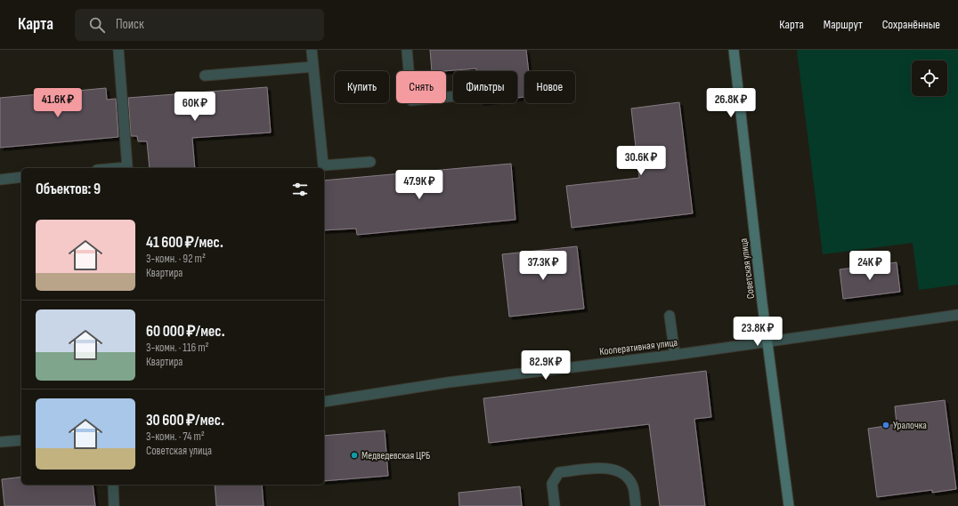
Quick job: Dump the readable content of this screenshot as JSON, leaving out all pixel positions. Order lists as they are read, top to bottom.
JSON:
{
  "streets": {
    "main road": ["Советская улица"],
    "street": ["Кооперативная улица"]
  },
  "crossings": [
    ["Советская улица", "Кооперативная улица"]
  ],
  "places": ["Уралочка", "Медведевская ЦРБ"],
  "page": {
    "header": "Карта",
    "search": "Поиск",
    "nav": ["Карта", "Маршрут", "Сохранённые"],
    "chip": [
      "Купить",
      "Снять",
      "Фильтры",
      "Новое"
    ],
    "price": [
      "41.6K ₽",
      "26.8K ₽",
      "60K ₽",
      "30.6K ₽",
      "47.9K ₽",
      "37.3K ₽",
      "24K ₽",
      "23.8K ₽",
      "82.9K ₽"
    ],
    "heading": "Объектов: 9",
    "list": [
      {
        "name": "41 600 ₽/мес.",
        "note": "3-комн. · 92 m² · Квартира"
      },
      {
        "name": "60 000 ₽/мес.",
        "note": "3-комн. · 116 m² · Квартира"
      },
      {
        "name": "30 600 ₽/мес.",
        "note": "3-комн. · 74 m² · Советская улица"
      }
    ]
  }
}
